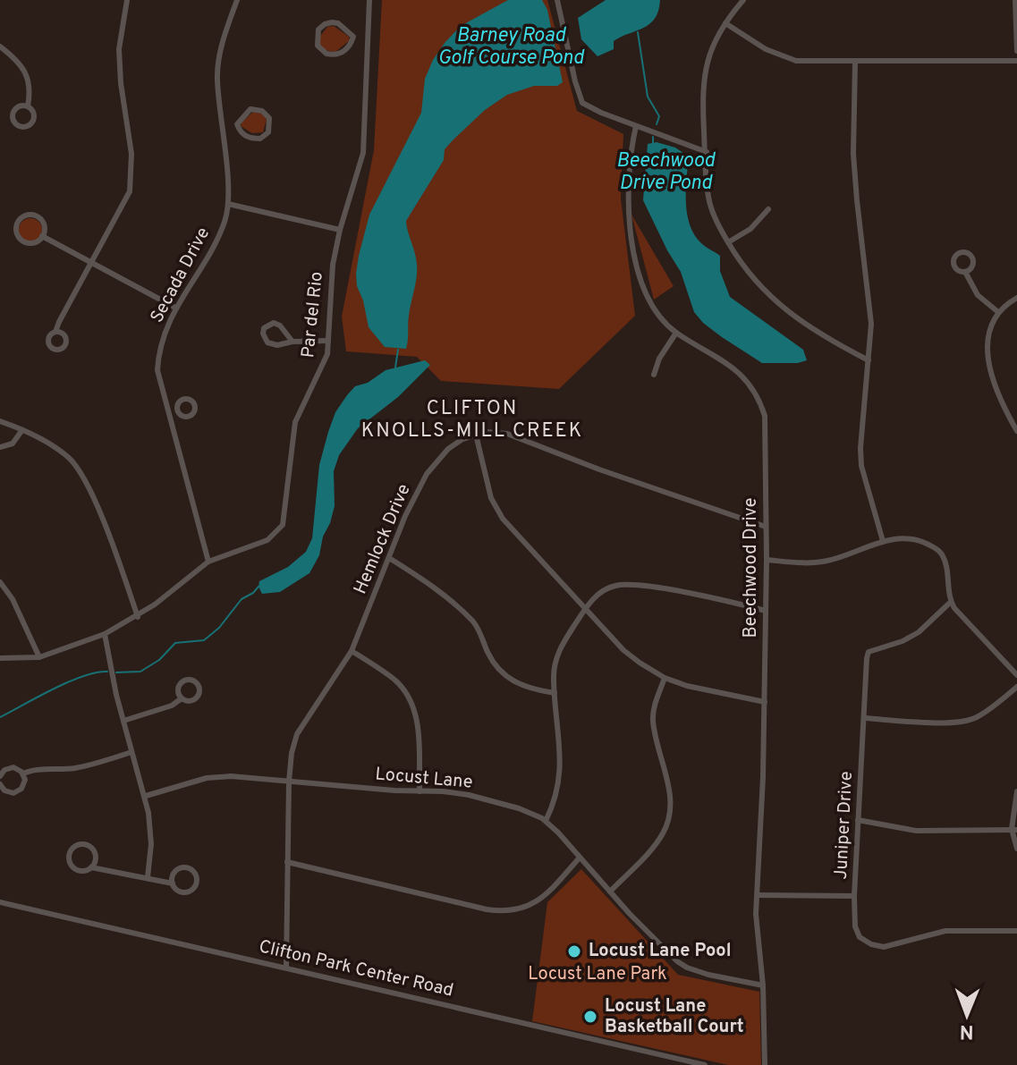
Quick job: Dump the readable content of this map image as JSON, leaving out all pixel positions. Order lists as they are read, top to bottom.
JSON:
{
  "streets": {
    "street": [
      "Secada Drive",
      "Par del Rio",
      "Hemlock Drive",
      "Beechwood Drive",
      "Locust Lane",
      "Juniper Drive",
      "Clifton Park Center Road"
    ]
  },
  "crossings": [
    ["Secada Drive", "Par del Rio"],
    ["Hemlock Drive", "Locust Lane"],
    ["Hemlock Drive", "Clifton Park Center Road"],
    ["Beechwood Drive", "Locust Lane"]
  ],
  "districts": ["CLIFTON KNOLLS-MILL CREEK"],
  "water": ["Barney Road Golf Course Pond", "Beechwood Drive Pond"],
  "parks": ["Locust Lane Park"],
  "places": ["Locust Lane Pool", "Locust Lane Basketball Court"],
  "north": "bottom"
}
